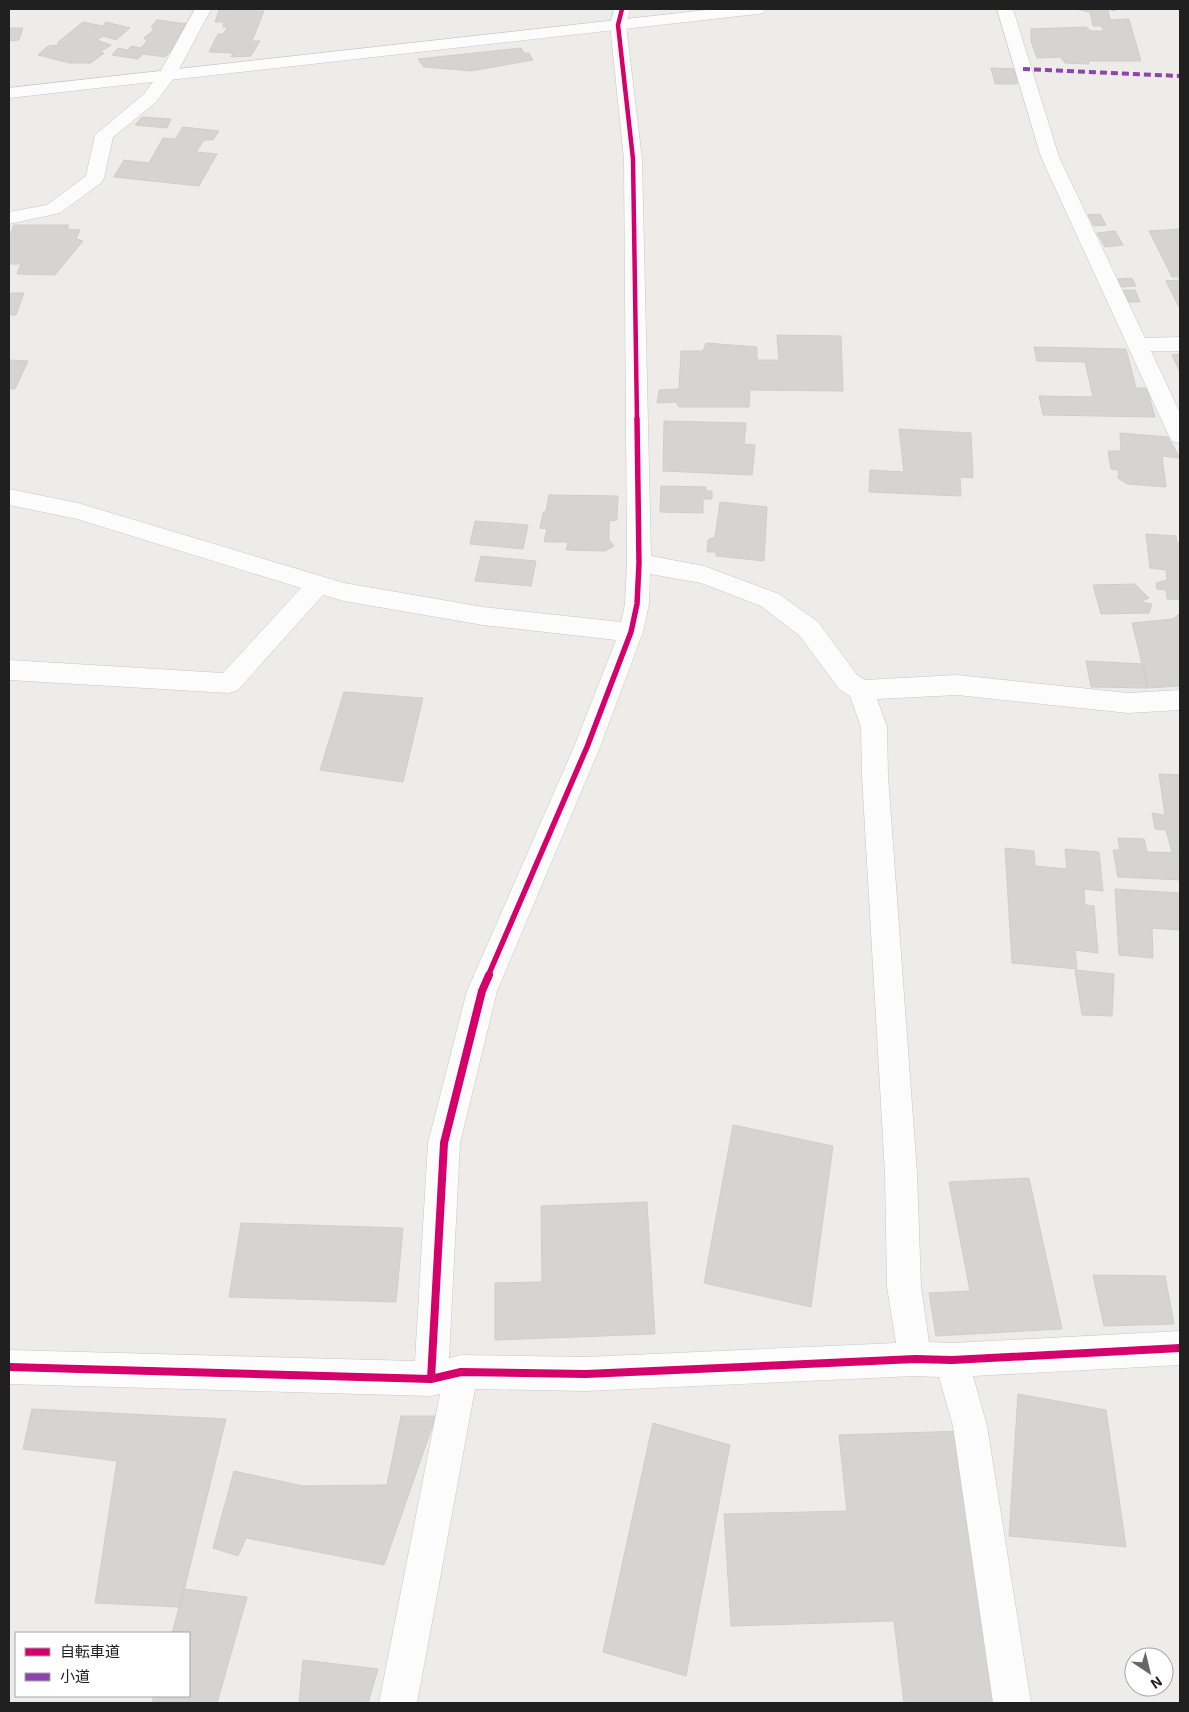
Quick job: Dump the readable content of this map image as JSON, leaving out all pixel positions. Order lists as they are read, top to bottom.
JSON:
{
  "legend": ["自転車道", "小道"],
  "north": "bottom right"
}
